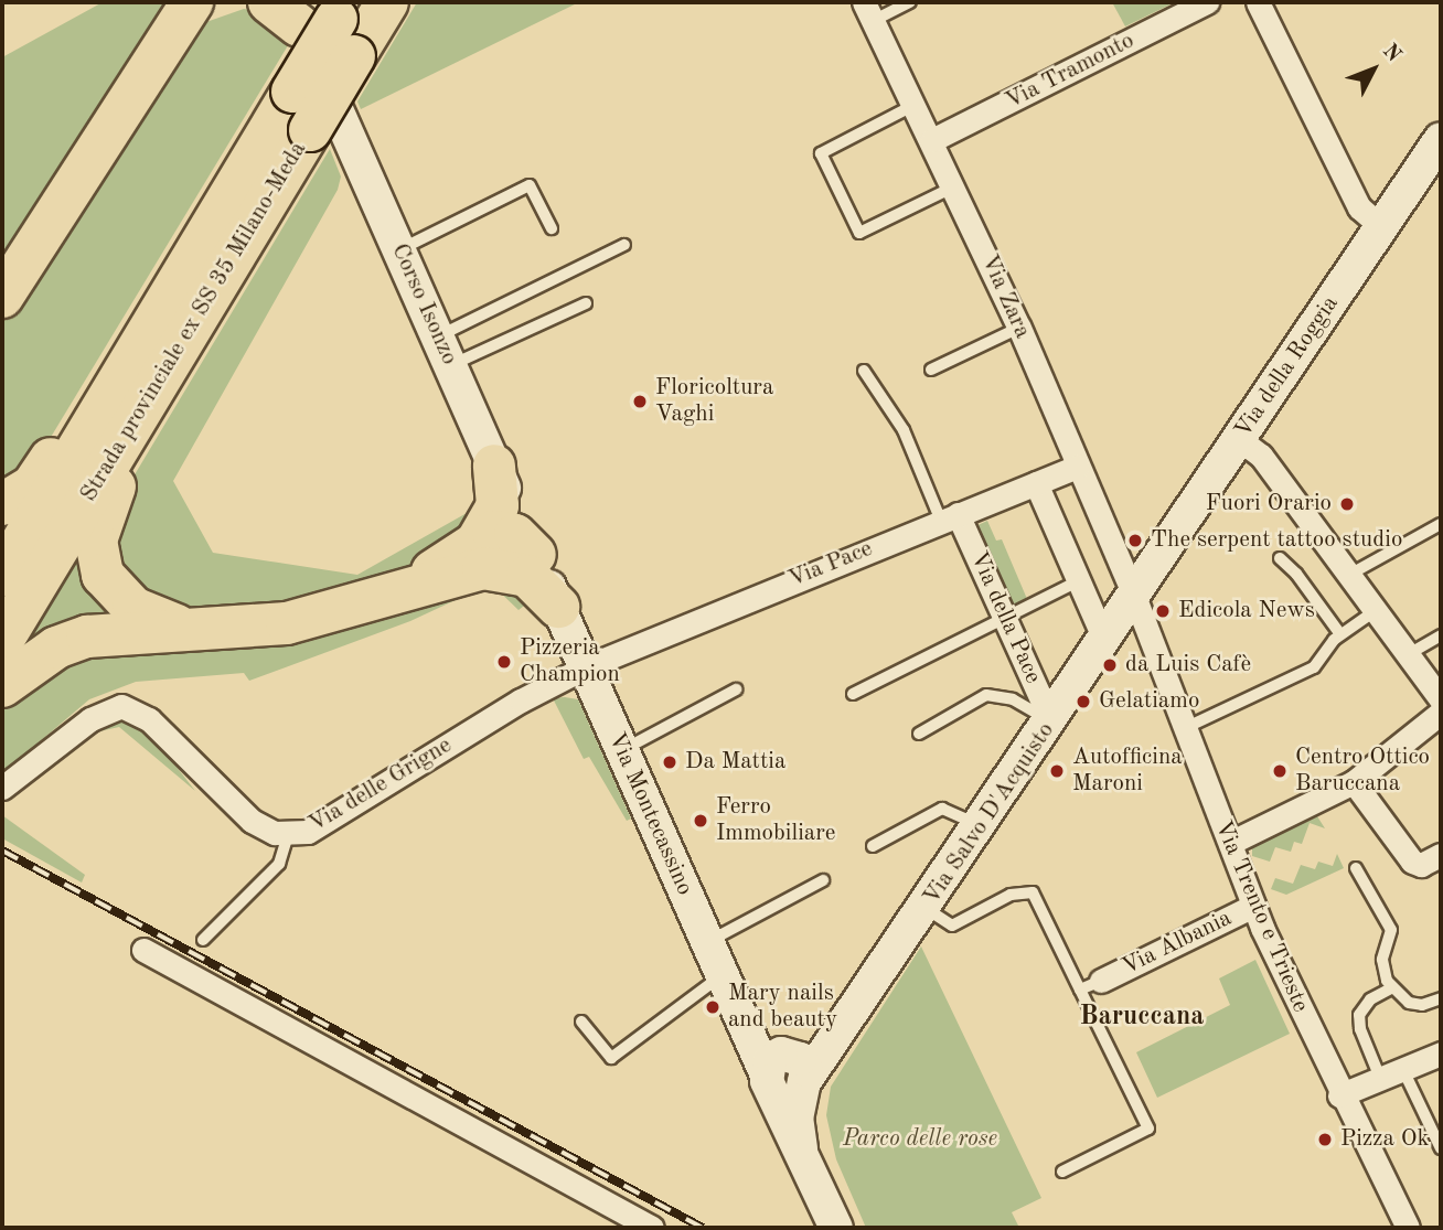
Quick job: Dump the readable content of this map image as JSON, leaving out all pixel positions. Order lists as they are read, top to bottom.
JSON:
{
  "streets": {
    "highway": ["Strada provinciale ex SS 35 Milano-Meda"],
    "street": [
      "Via Tramonto",
      "Via Zara",
      "Corso Isonzo",
      "Via della Roggia",
      "Via Pace",
      "Via della Pace",
      "Via delle Grigne",
      "Via Montecassino",
      "Via Salvo D'Acquisto",
      "Via Trento e Trieste",
      "Via Albania"
    ]
  },
  "crossings": [
    ["Via Tramonto", "Via Zara"],
    ["Via Zara", "Via della Roggia"],
    ["Via Zara", "Via Pace"],
    ["Via Zara", "Via Salvo D'Acquisto"],
    ["Via Zara", "Via Trento e Trieste"],
    ["Corso Isonzo", "Strada provinciale ex SS 35 Milano-Meda"],
    ["Via della Roggia", "Via Salvo D'Acquisto"],
    ["Via della Roggia", "Via Trento e Trieste"],
    ["Via Pace", "Via della Pace"],
    ["Via Pace", "Via delle Grigne"],
    ["Via Pace", "Via Montecassino"],
    ["Via della Pace", "Via Salvo D'Acquisto"],
    ["Via delle Grigne", "Via Montecassino"],
    ["Via Montecassino", "Via Salvo D'Acquisto"],
    ["Via Salvo D'Acquisto", "Via Trento e Trieste"],
    ["Via Trento e Trieste", "Via Albania"]
  ],
  "districts": ["Baruccana"],
  "parks": ["Parco delle rose"],
  "places": [
    "Floricoltura Vaghi",
    "Fuori Orario",
    "The serpent tattoo studio",
    "Edicola News",
    "Pizzeria Champion",
    "da Luis Cafè",
    "Gelatiamo",
    "Da Mattia",
    "Autofficina Maroni",
    "Centro Ottico Baruccana",
    "Ferro Immobiliare",
    "Mary nails and beauty",
    "Pizza Ok"
  ],
  "north": "top right"
}
